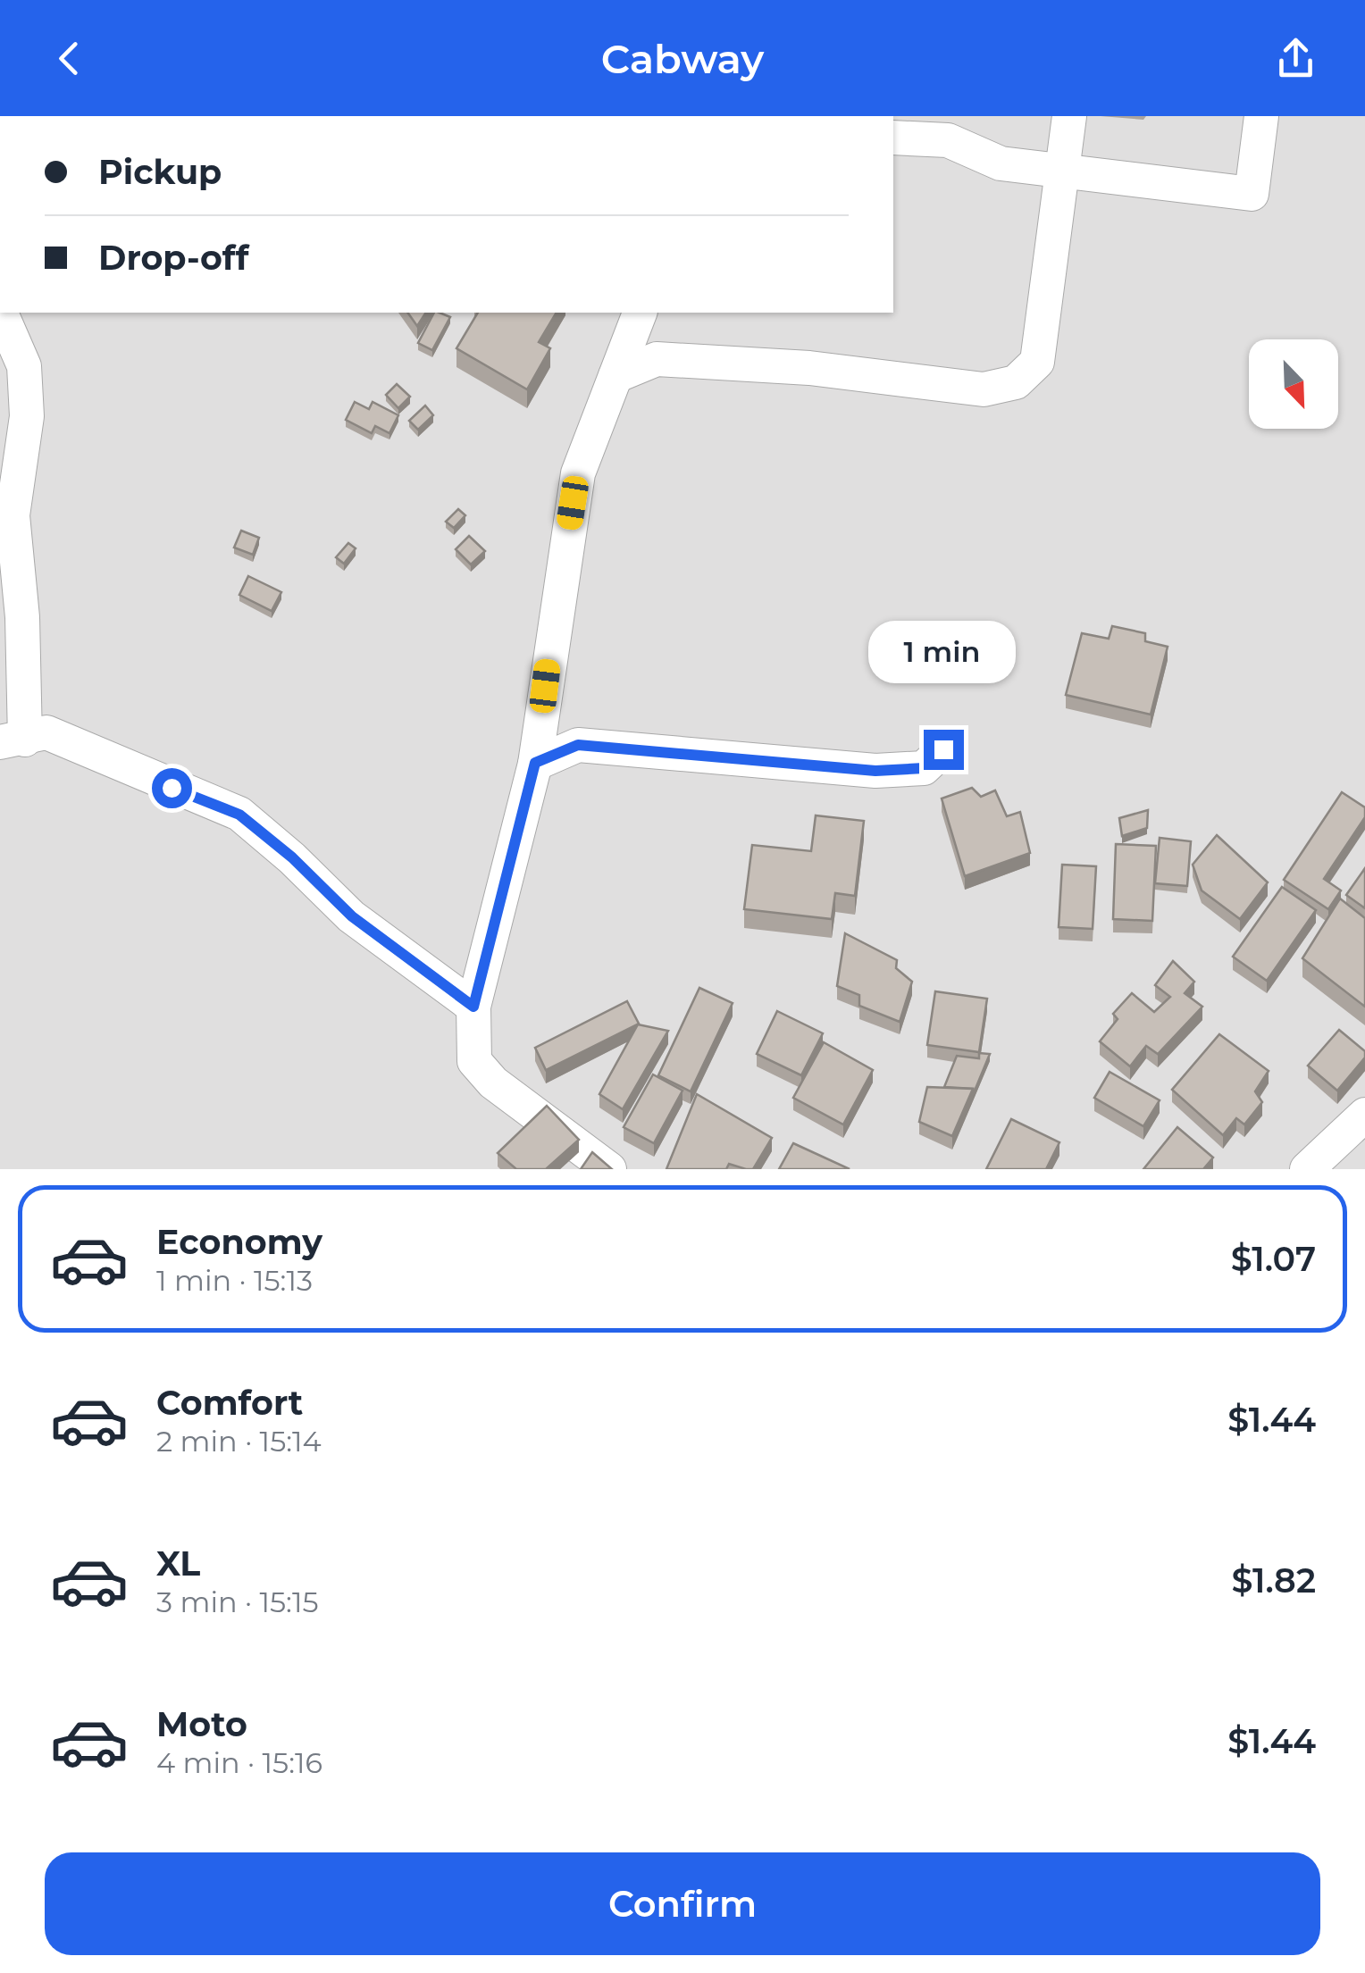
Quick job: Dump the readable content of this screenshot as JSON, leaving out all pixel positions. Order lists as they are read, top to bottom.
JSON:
{
  "north": "bottom right",
  "page": {
    "header": "Cabway",
    "banner": ["Pickup", "Drop-off"],
    "bubble": "1 min",
    "list": [
      {
        "name": "Economy",
        "note": "1 min · 15:13",
        "value": "$1.07"
      },
      {
        "name": "Comfort",
        "note": "2 min · 15:14",
        "value": "$1.44"
      },
      {
        "name": "XL",
        "note": "3 min · 15:15",
        "value": "$1.82"
      },
      {
        "name": "Moto",
        "note": "4 min · 15:16",
        "value": "$1.44"
      }
    ],
    "buttons": "Confirm"
  }
}
